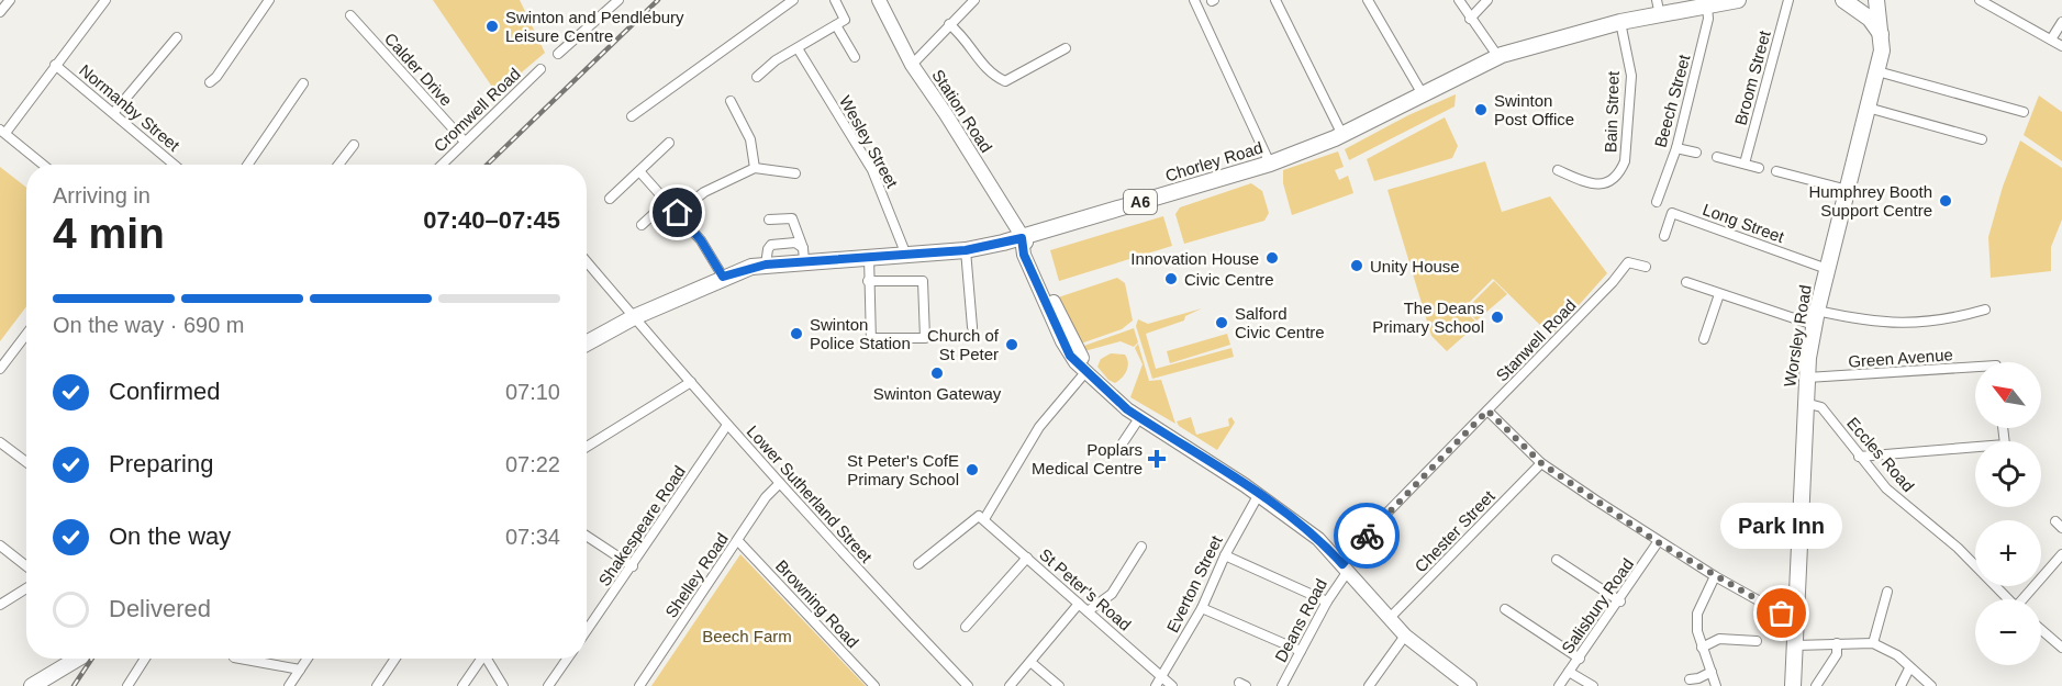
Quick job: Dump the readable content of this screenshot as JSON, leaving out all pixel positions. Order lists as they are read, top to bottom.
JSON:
{
  "streets": {
    "main road": [
      "Station Road",
      "Chorley Road",
      "A6",
      "Worsley Road"
    ],
    "street": [
      "Calder Drive",
      "Broom Street",
      "Beech Street",
      "Normanby Street",
      "Cromwell Road",
      "Bain Street",
      "Wesley Street",
      "Long Street",
      "Stanwell Road",
      "Green Avenue",
      "Eccles Road",
      "Lower Sutherland Street",
      "Shakespeare Road",
      "Chester Street",
      "Shelley Road",
      "Everton Street",
      "St Peter's Road",
      "Browning Road",
      "Salisbury Road",
      "Deans Road"
    ]
  },
  "crossings": [
    ["Calder Drive", "Cromwell Road"],
    ["Beech Street", "Chorley Road"],
    ["Station Road", "Chorley Road"],
    ["Station Road", "Stanwell Road"],
    ["Station Road", "Chester Street"],
    ["Station Road", "Everton Street"],
    ["Station Road", "Deans Road"],
    ["Bain Street", "Chorley Road"],
    ["Wesley Street", "Chorley Road"],
    ["Chorley Road", "Lower Sutherland Street"],
    ["Long Street", "Worsley Road"],
    ["Worsley Road", "Green Avenue"],
    ["Worsley Road", "Eccles Road"],
    ["Stanwell Road", "Deans Road"],
    ["Lower Sutherland Street", "Shakespeare Road"],
    ["Lower Sutherland Street", "Shelley Road"],
    ["Shelley Road", "Browning Road"],
    ["Everton Street", "St Peter's Road"]
  ],
  "parks": ["Beech Farm"],
  "places": {
    "other": [
      "Swinton and Pendlebury Leisure Centre",
      "Swinton Post Office",
      "Humphrey Booth Support Centre",
      "Innovation House",
      "Unity House",
      "Civic Centre",
      "The Deans Primary School",
      "Salford Civic Centre",
      "Swinton Police Station",
      "Church of St Peter",
      "Swinton Gateway",
      "St Peter's CofE Primary School",
      "Park Inn"
    ],
    "health": ["Poplars Medical Centre"]
  },
  "north": "top left",
  "page": {
    "heading": ["4 min", "Arriving in", "07:40–07:45"],
    "bar": "On the way · 690 m",
    "list": [
      ["Confirmed", "07:10"],
      ["Preparing", "07:22"],
      ["On the way", "07:34"],
      "Delivered"
    ],
    "map_buttons": ["+", "−"],
    "bubble": "Park Inn"
  }
}
